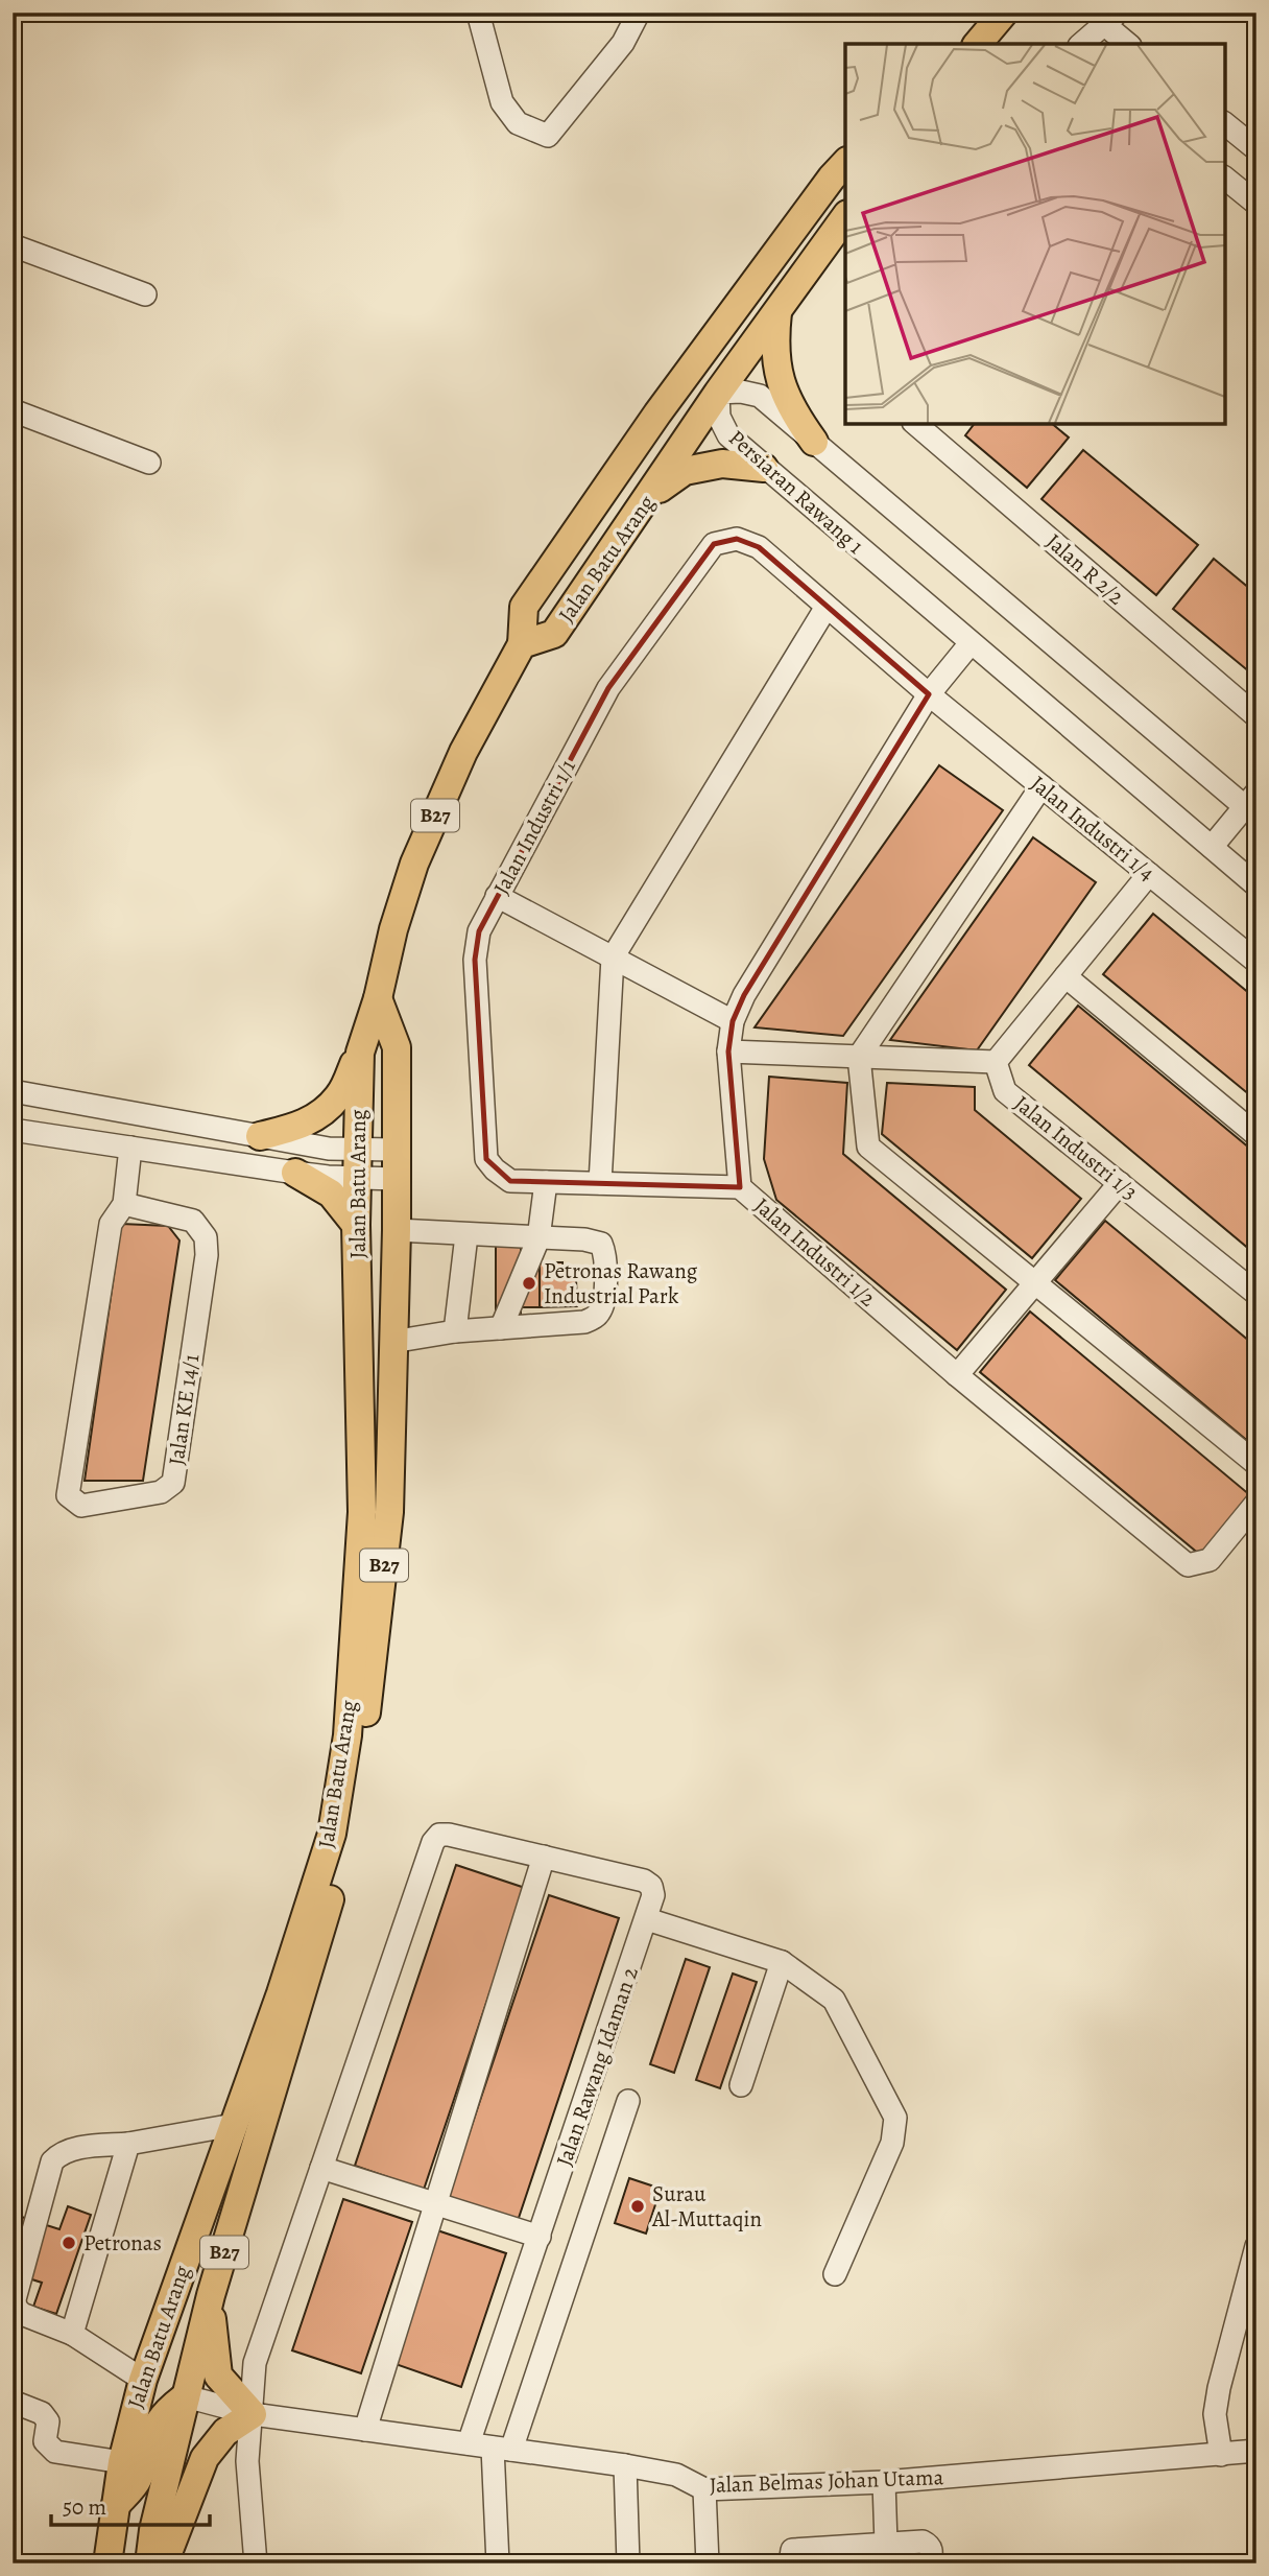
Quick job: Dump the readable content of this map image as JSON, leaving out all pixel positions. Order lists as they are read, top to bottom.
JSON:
{
  "streets": {
    "main road": ["Jalan Batu Arang", "B27"],
    "street": [
      "Persiaran Rawang 1",
      "Jalan R 2/2",
      "Jalan Industri 1/1",
      "Jalan Industri 1/4",
      "Jalan Industri 1/3",
      "Jalan Industri 1/2",
      "Jalan KE 14/1",
      "Jalan Rawang Idaman 2",
      "Jalan Belmas Johan Utama"
    ]
  },
  "crossings": [
    ["Persiaran Rawang 1", "Jalan Batu Arang"],
    ["Persiaran Rawang 1", "Jalan Industri 1/2"],
    ["Jalan Batu Arang", "Jalan Belmas Johan Utama"],
    ["Jalan Industri 1/1", "Jalan Industri 1/4"],
    ["Jalan Industri 1/1", "Jalan Industri 1/2"],
    ["Jalan Industri 1/4", "Jalan Industri 1/2"],
    ["Jalan Rawang Idaman 2", "Jalan Belmas Johan Utama"]
  ],
  "places": ["Petronas Rawang Industrial Park", "Surau Al-Muttaqin", "Petronas"],
  "scale_bar": "50 m"
}
